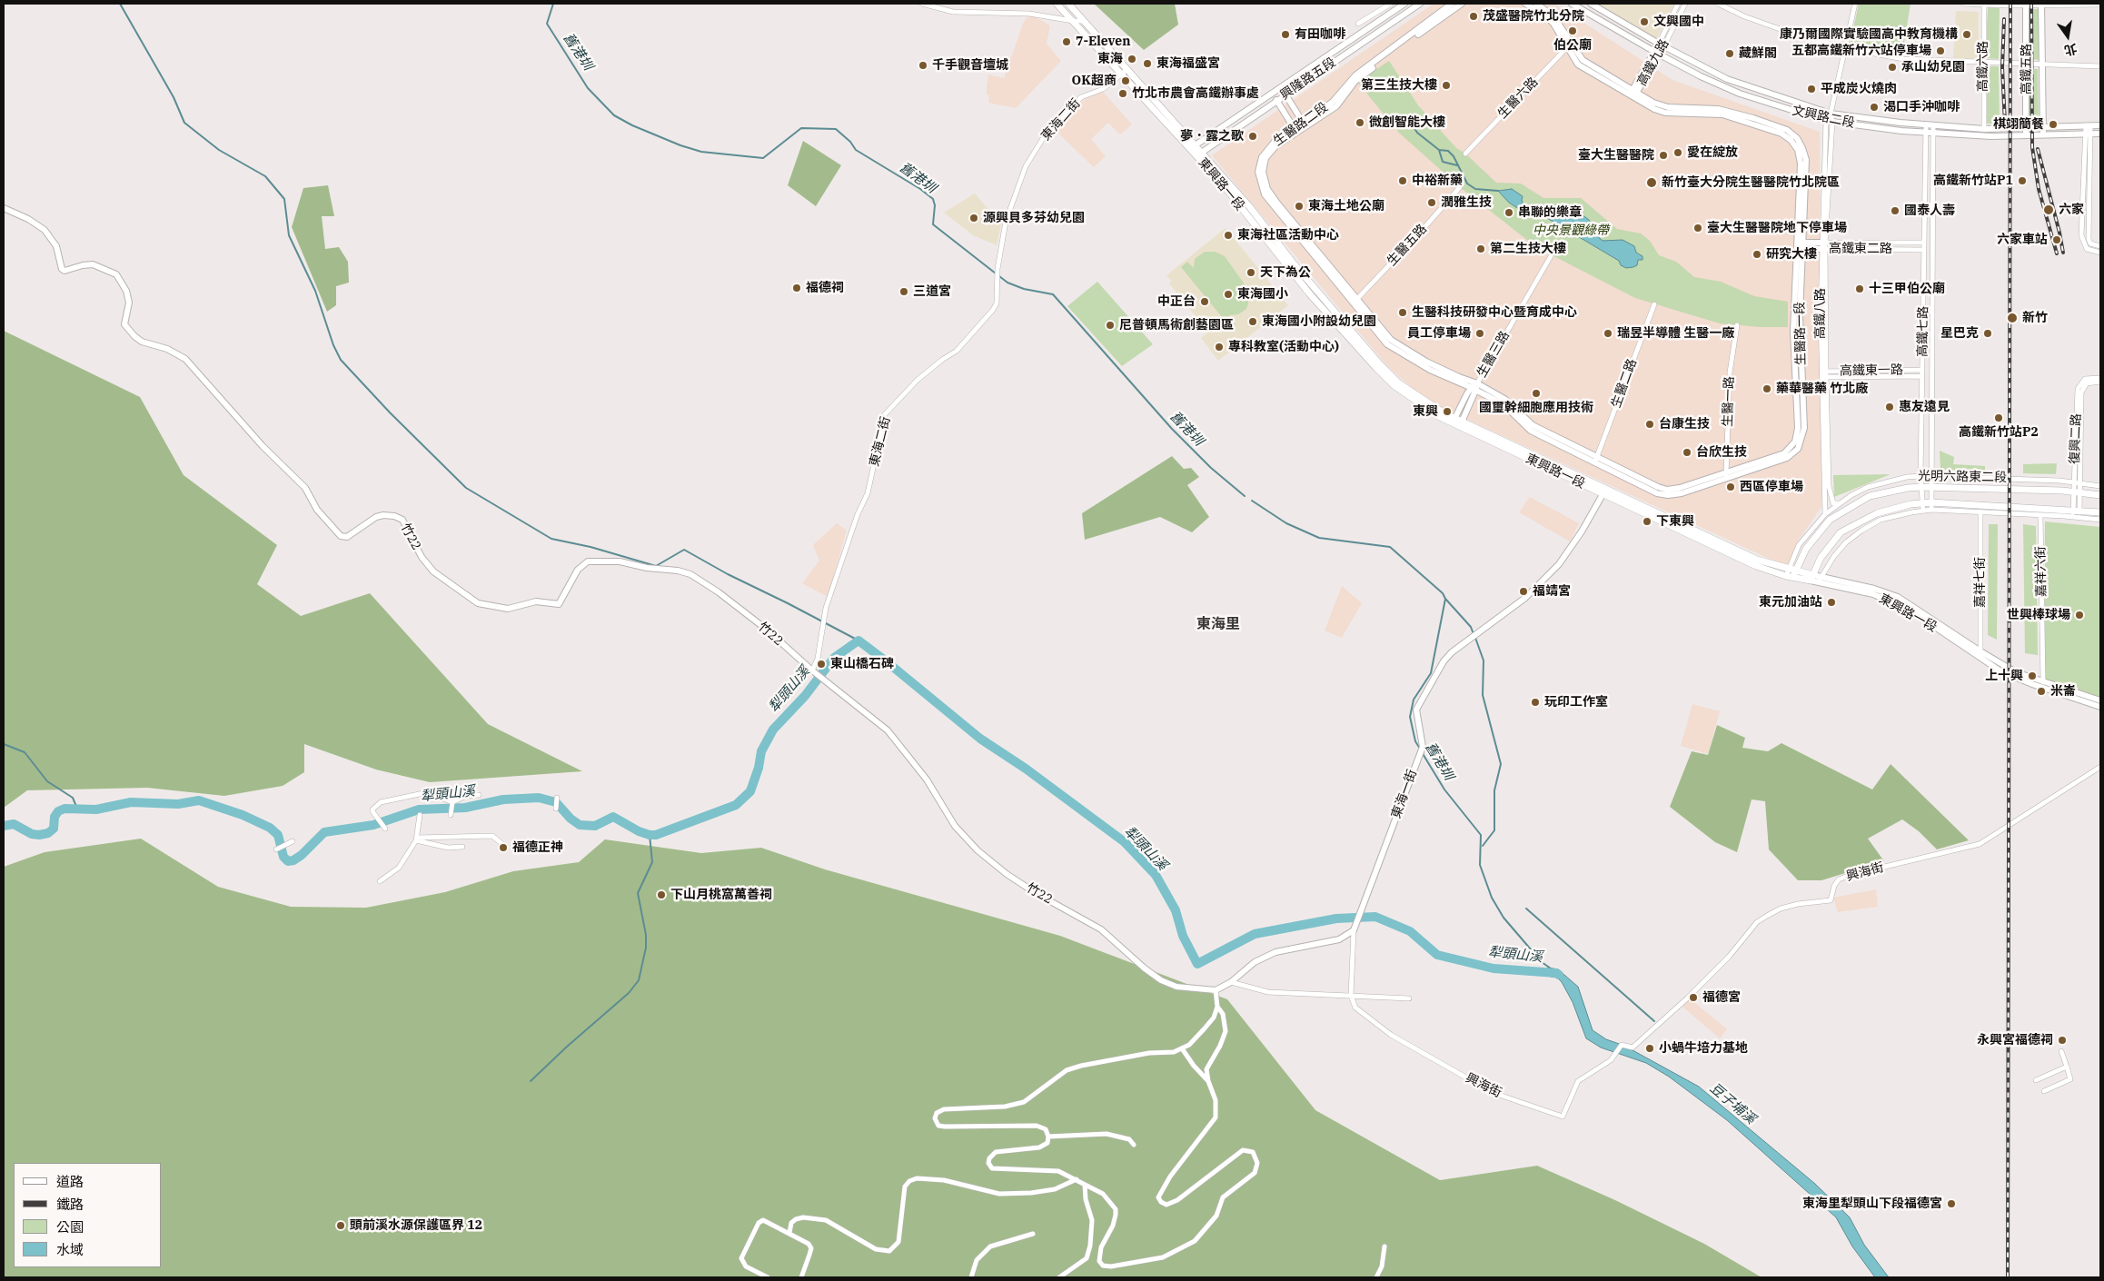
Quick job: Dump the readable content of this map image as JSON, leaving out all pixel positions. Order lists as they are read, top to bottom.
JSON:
{
  "streets": {
    "main road": ["東興路一段", "光明六路東二段"],
    "street": [
      "高鐵九路",
      "高鐵六路",
      "高鐵五路",
      "興隆路五段",
      "生醫六路",
      "文興路二段",
      "東海二街",
      "生醫路二段",
      "生醫五路",
      "高鐵東二路",
      "高鐵八路",
      "高鐵七路",
      "生醫路一段",
      "生醫三路",
      "高鐵東一路",
      "生醫二路",
      "生醫一路",
      "復興二路",
      "竹22",
      "嘉祥六街",
      "嘉祥七街",
      "東海一街",
      "興海街"
    ]
  },
  "crossings": [
    ["高鐵九路", "文興路二段"],
    ["高鐵九路", "生醫路一段"],
    ["高鐵六路", "文興路二段"],
    ["高鐵五路", "文興路二段"],
    ["興隆路五段", "東興路一段"],
    ["文興路二段", "高鐵八路"],
    ["文興路二段", "高鐵七路"],
    ["東海二街", "東興路一段"],
    ["東海二街", "竹22"],
    ["生醫路二段", "生醫五路"],
    ["生醫路二段", "生醫路一段"],
    ["生醫路二段", "生醫三路"],
    ["東興路一段", "光明六路東二段"],
    ["東興路一段", "嘉祥六街"],
    ["東興路一段", "嘉祥七街"],
    ["東興路一段", "東海一街"],
    ["高鐵東二路", "高鐵八路"],
    ["高鐵東二路", "高鐵七路"],
    ["高鐵東二路", "生醫路一段"],
    ["高鐵八路", "高鐵東一路"],
    ["高鐵八路", "光明六路東二段"],
    ["高鐵七路", "高鐵東一路"],
    ["高鐵七路", "光明六路東二段"],
    ["生醫路一段", "生醫三路"],
    ["生醫路一段", "生醫二路"],
    ["生醫路一段", "生醫一路"],
    ["復興二路", "光明六路東二段"],
    ["光明六路東二段", "嘉祥六街"],
    ["光明六路東二段", "嘉祥七街"]
  ],
  "districts": ["東海里"],
  "water": ["舊港圳", "犁頭山溪", "豆子埔溪"],
  "parks": ["中央景觀綠帶"],
  "places": [
    "茂盛醫院竹北分院",
    "文興國中",
    "伯公廟",
    "有田咖啡",
    "康乃爾國際實驗國高中教育機構",
    "7-Eleven",
    "五都高鐵新竹六站停車場",
    "藏鮮閣",
    "東海",
    "東海福盛宮",
    "千手觀音壇城",
    "承山幼兒園",
    "OK超商",
    "第三生技大樓",
    "平成炭火燒肉",
    "竹北市農會高鐵辦事處",
    "渴口手沖咖啡",
    "微創智能大樓",
    "棋翊簡餐",
    "夢．露之歌",
    "愛在綻放",
    "臺大生醫醫院",
    "中裕新藥",
    "高鐵新竹站P1",
    "新竹臺大分院生醫醫院竹北院區",
    "潤雅生技",
    "東海土地公廟",
    "六家",
    "國泰人壽",
    "串聯的樂章",
    "源興貝多芬幼兒園",
    "臺大生醫醫院地下停車場",
    "東海社區活動中心",
    "六家車站",
    "第二生技大樓",
    "研究大樓",
    "天下為公",
    "福德祠",
    "十三甲伯公廟",
    "三道宮",
    "東海國小",
    "中正台",
    "生醫科技研發中心暨育成中心",
    "新竹",
    "東海國小附設幼兒園",
    "尼普頓馬術創藝園區",
    "員工停車場",
    "瑞昱半導體 生醫一廠",
    "星巴克",
    "專科教室(活動中心)",
    "藥華醫藥 竹北廠",
    "國璽幹細胞應用技術",
    "惠友遠見",
    "東興",
    "高鐵新竹站P2",
    "台康生技",
    "台欣生技",
    "西區停車場",
    "下東興",
    "福靖宮",
    "東元加油站",
    "世興棒球場",
    "東山橋石碑",
    "上十興",
    "米崙",
    "玩印工作室",
    "福德正神",
    "下山月桃窩萬善祠",
    "福德宮",
    "永興宮福德祠",
    "小蝸牛培力基地",
    "東海里犁頭山下段福德宮",
    "頭前溪水源保護區界 12"
  ],
  "legend": [
    "道路",
    "鐵路",
    "公園",
    "水域"
  ],
  "north": "bottom"
}
